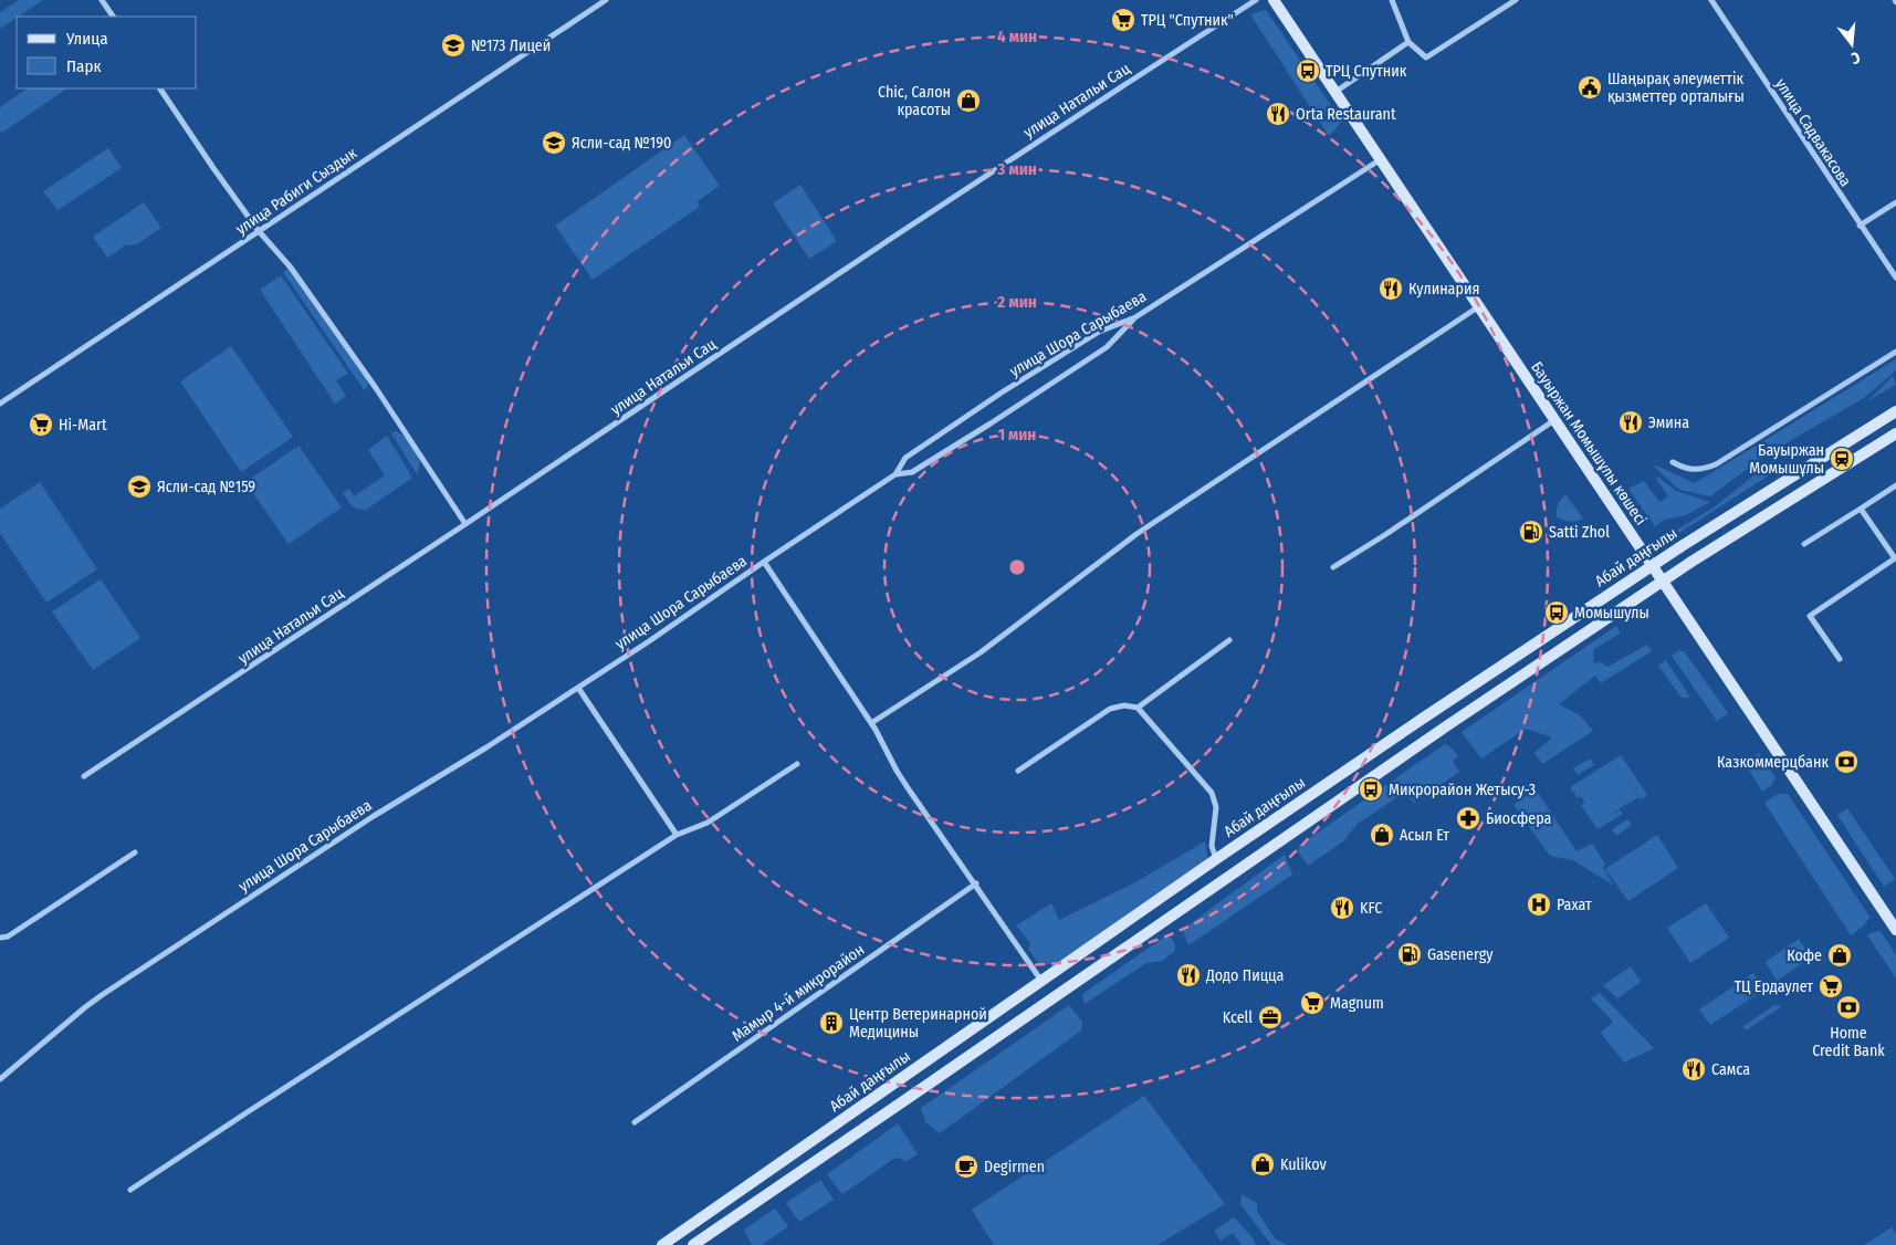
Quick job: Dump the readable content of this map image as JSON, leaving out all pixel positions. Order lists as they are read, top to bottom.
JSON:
{
  "streets": {
    "main road": ["Бауыржан Момышұлы көшесі", "Абай даңғылы"],
    "street": [
      "улица Натальи Сац",
      "улица Садвакасова",
      "улица Рабиги Сыздык",
      "улица Шора Сарыбаева",
      "Мамыр 4-й микрорайон"
    ]
  },
  "crossings": [
    ["улица Шора Сарыбаева", "Бауыржан Момышұлы көшесі"],
    ["Бауыржан Момышұлы көшесі", "Абай даңғылы"]
  ],
  "places": {
    "supermarket": [
      "ТРЦ \"Спутник\"",
      "Hi-Mart",
      "ТЦ Ердаулет",
      "Magnum"
    ],
    "school or university": ["№173 Лицей", "Ясли-сад №190", "Ясли-сад №159"],
    "bus stop": ["ТРЦ Спутник", "Момышулы", "Микрорайон Жетысу-3"],
    "public building": ["Шаңырақ әлеуметтік қызметтер орталығы"],
    "shop": [
      "Chic, Салон красоты",
      "Асыл Ет",
      "Кофе",
      "Kulikov"
    ],
    "restaurant": [
      "Orta Restaurant",
      "Кулинария",
      "Эмина",
      "KFC",
      "Додо Пицца",
      "Самса"
    ],
    "station": ["Бауыржан Момышұлы"],
    "fuel station": ["Satti Zhol", "Gasenergy"],
    "bank": ["Казкоммерцбанк", "Home Credit Bank"],
    "pharmacy": ["Биосфера"],
    "hospital": ["Рахат"],
    "office": ["Kcell"],
    "building": ["Центр Ветеринарной Медицины"],
    "cafe": ["Degirmen"]
  },
  "legend": ["Улица", "Парк"],
  "north": "bottom",
  "rings": [
    "4 мин",
    "3 мин",
    "2 мин",
    "1 мин"
  ]
}
